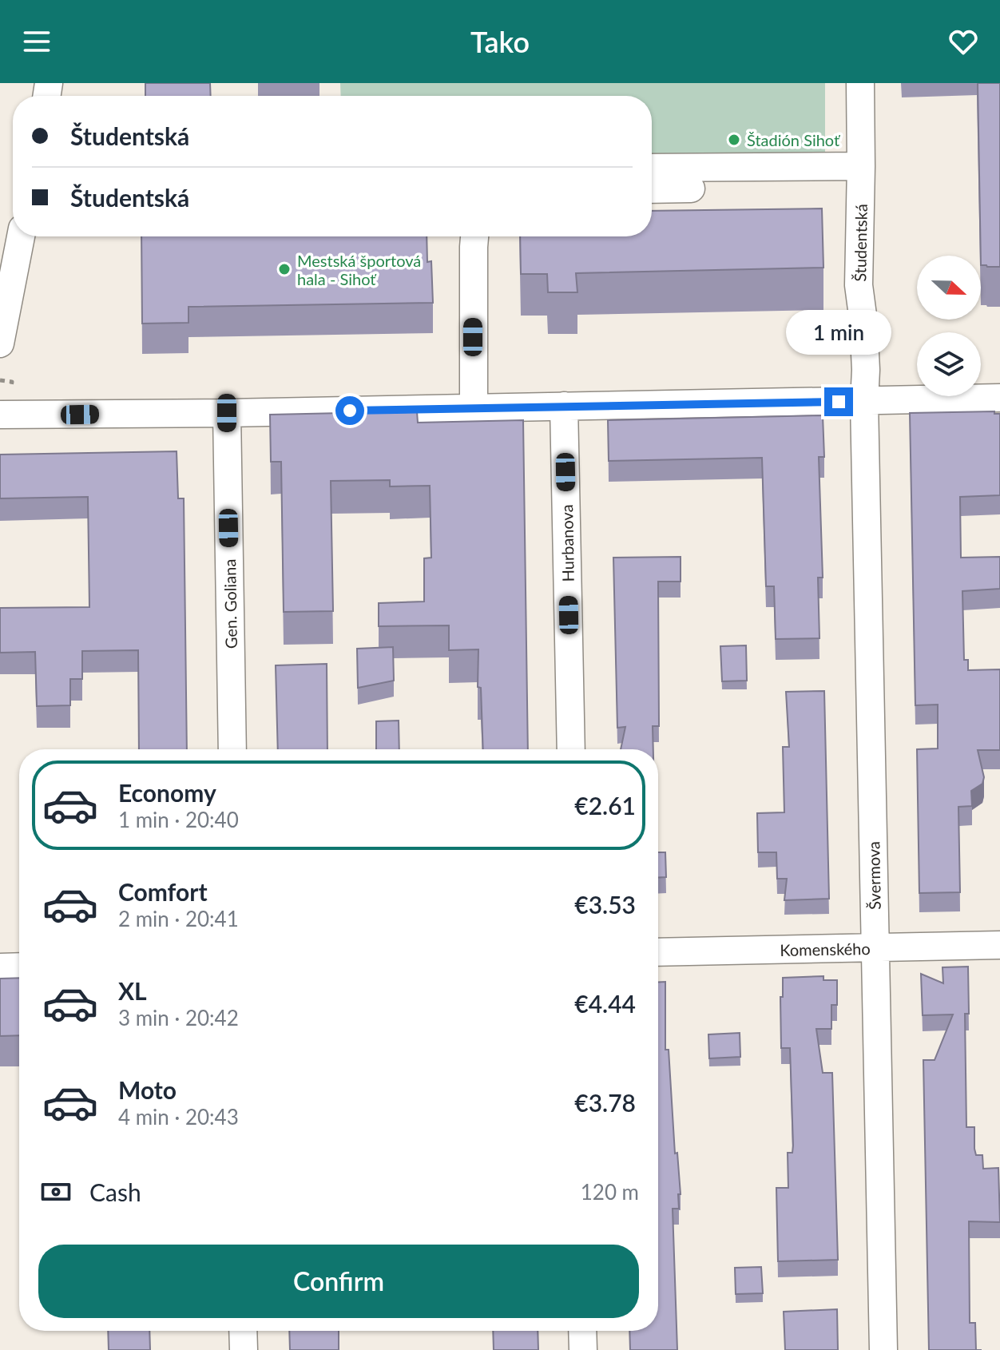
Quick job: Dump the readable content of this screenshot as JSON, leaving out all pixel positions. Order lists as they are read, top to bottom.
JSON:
{
  "streets": {
    "street": [
      "Študentská",
      "Hurbanova",
      "Gen. Goliana",
      "Švermova",
      "Komenského"
    ]
  },
  "crossings": [
    ["Študentská", "Švermova"],
    ["Švermova", "Komenského"]
  ],
  "places": ["Štadión Sihoť", "Mestská športová hala - Sihoť"],
  "north": "right",
  "page": {
    "header": "Tako",
    "banner": ["Študentská", "Študentská"],
    "bubble": "1 min",
    "list": [
      {
        "name": "Economy",
        "note": "1 min · 20:40",
        "value": "€2.61"
      },
      {
        "name": "Comfort",
        "note": "2 min · 20:41",
        "value": "€3.53"
      },
      {
        "name": "XL",
        "note": "3 min · 20:42",
        "value": "€4.44"
      },
      {
        "name": "Moto",
        "note": "4 min · 20:43",
        "value": "€3.78"
      }
    ],
    "pay": ["Cash", "120 m"],
    "buttons": "Confirm"
  }
}
